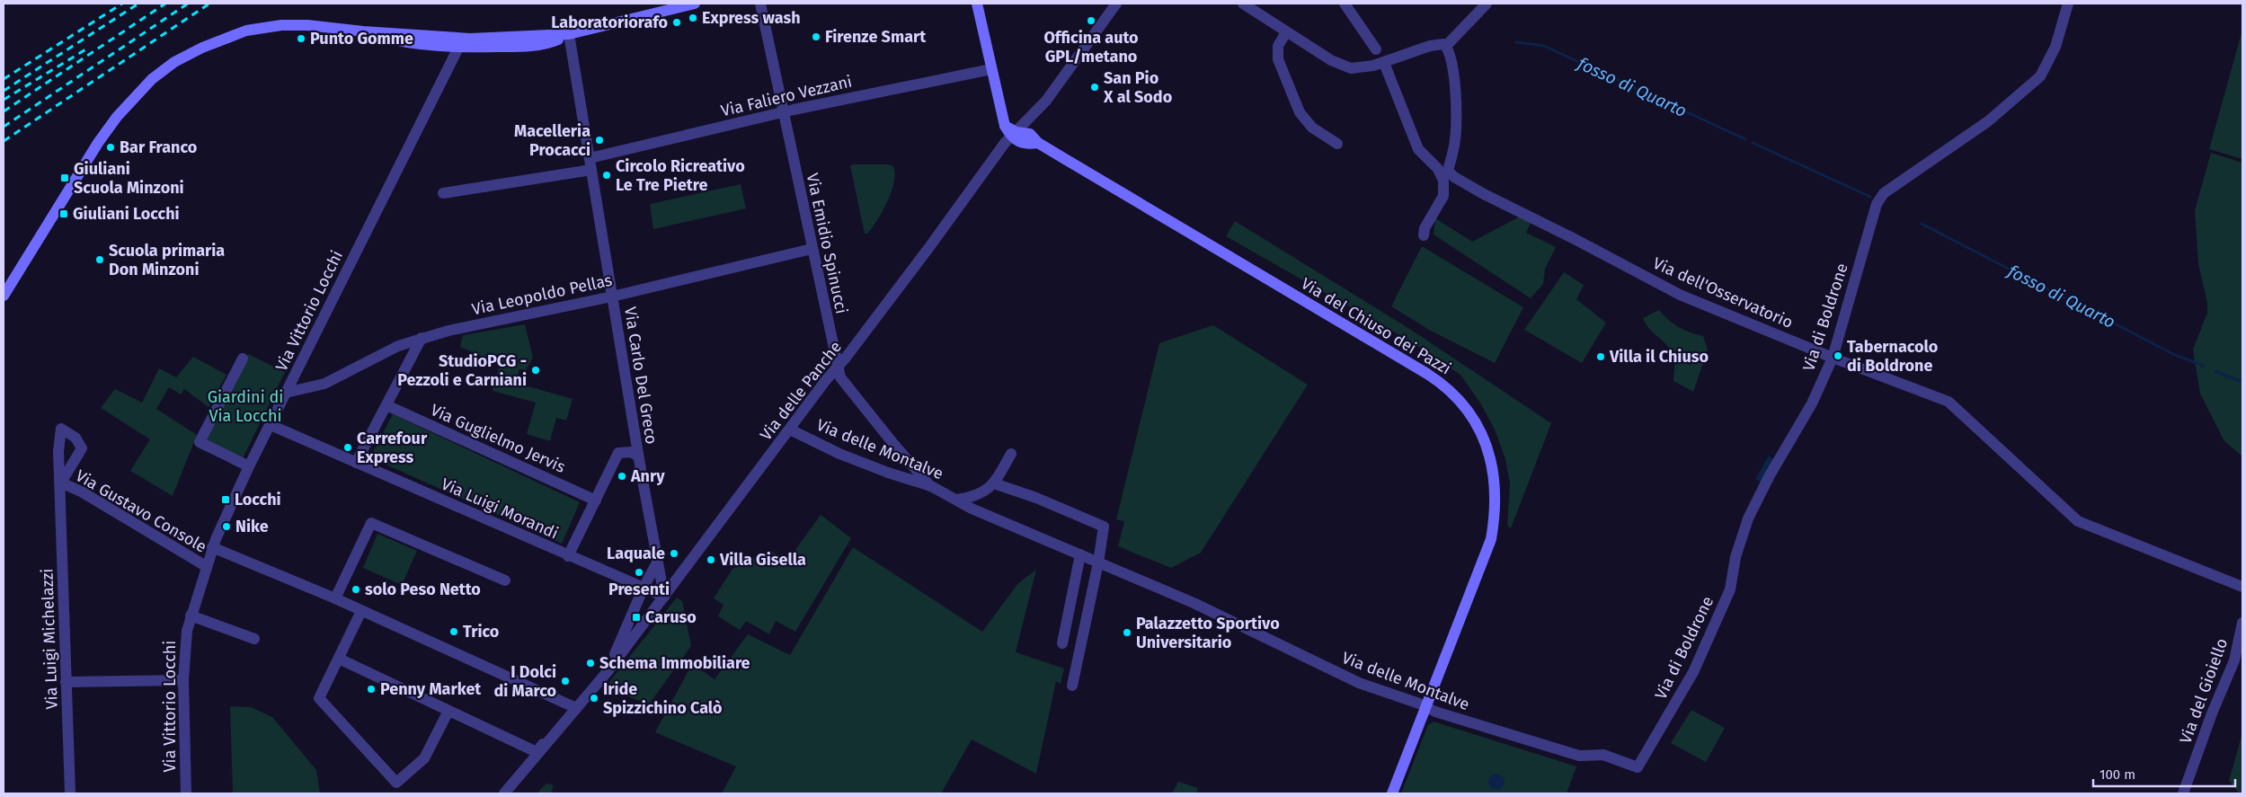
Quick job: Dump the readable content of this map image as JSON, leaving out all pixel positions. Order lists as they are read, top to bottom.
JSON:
{
  "streets": {
    "main road": ["Via del Chiuso dei Pazzi"],
    "street": [
      "Via Faliero Vezzani",
      "Via Emidio Spinucci",
      "Via dell'Osservatorio",
      "Via Leopoldo Pellas",
      "Via Vittorio Locchi",
      "Via di Boldrone",
      "Via Carlo Del Greco",
      "Via delle Panche",
      "Via Guglielmo Jervis",
      "Via delle Montalve",
      "Via Luigi Morandi",
      "Via Gustavo Console",
      "Via Luigi Michelazzi",
      "Via del Gioiello"
    ]
  },
  "crossings": [
    ["Via Faliero Vezzani", "Via Emidio Spinucci"],
    ["Via Faliero Vezzani", "Via del Chiuso dei Pazzi"],
    ["Via Faliero Vezzani", "Via Carlo Del Greco"],
    ["Via Emidio Spinucci", "Via Leopoldo Pellas"],
    ["Via Emidio Spinucci", "Via delle Panche"],
    ["Via Emidio Spinucci", "Via delle Montalve"],
    ["Via dell'Osservatorio", "Via di Boldrone"],
    ["Via Leopoldo Pellas", "Via Vittorio Locchi"],
    ["Via Leopoldo Pellas", "Via Carlo Del Greco"],
    ["Via Vittorio Locchi", "Via Luigi Morandi"],
    ["Via Vittorio Locchi", "Via Gustavo Console"],
    ["Via di Boldrone", "Via delle Montalve"],
    ["Via del Chiuso dei Pazzi", "Via delle Panche"],
    ["Via del Chiuso dei Pazzi", "Via delle Montalve"],
    ["Via Carlo Del Greco", "Via delle Panche"],
    ["Via Carlo Del Greco", "Via Luigi Morandi"],
    ["Via delle Panche", "Via delle Montalve"],
    ["Via delle Panche", "Via Luigi Morandi"],
    ["Via Gustavo Console", "Via Luigi Michelazzi"]
  ],
  "water": ["fosso di Quarto"],
  "parks": ["Giardini di Via Locchi"],
  "places": {
    "other": [
      "Express wash",
      "Officina auto GPL/metano",
      "Laboratoriorafo",
      "Firenze Smart",
      "Punto Gomme",
      "San Pio X al Sodo",
      "Macelleria Procacci",
      "Bar Franco",
      "Circolo Ricreativo Le Tre Pietre",
      "Scuola primaria Don Minzoni",
      "Tabernacolo di Boldrone",
      "Villa il Chiuso",
      "StudioPCG - Pezzoli e Carniani",
      "Carrefour Express",
      "Anry",
      "Nike",
      "Laquale",
      "Villa Gisella",
      "Presenti",
      "solo Peso Netto",
      "Trico",
      "Palazzetto Sportivo Universitario",
      "Schema Immobiliare",
      "I Dolci di Marco",
      "Penny Market",
      "Iride Spizzichino Calò"
    ],
    "transit": [
      "Giuliani Scuola Minzoni",
      "Giuliani Locchi",
      "Locchi",
      "Caruso"
    ]
  },
  "scale_bar": "100 m"
}
